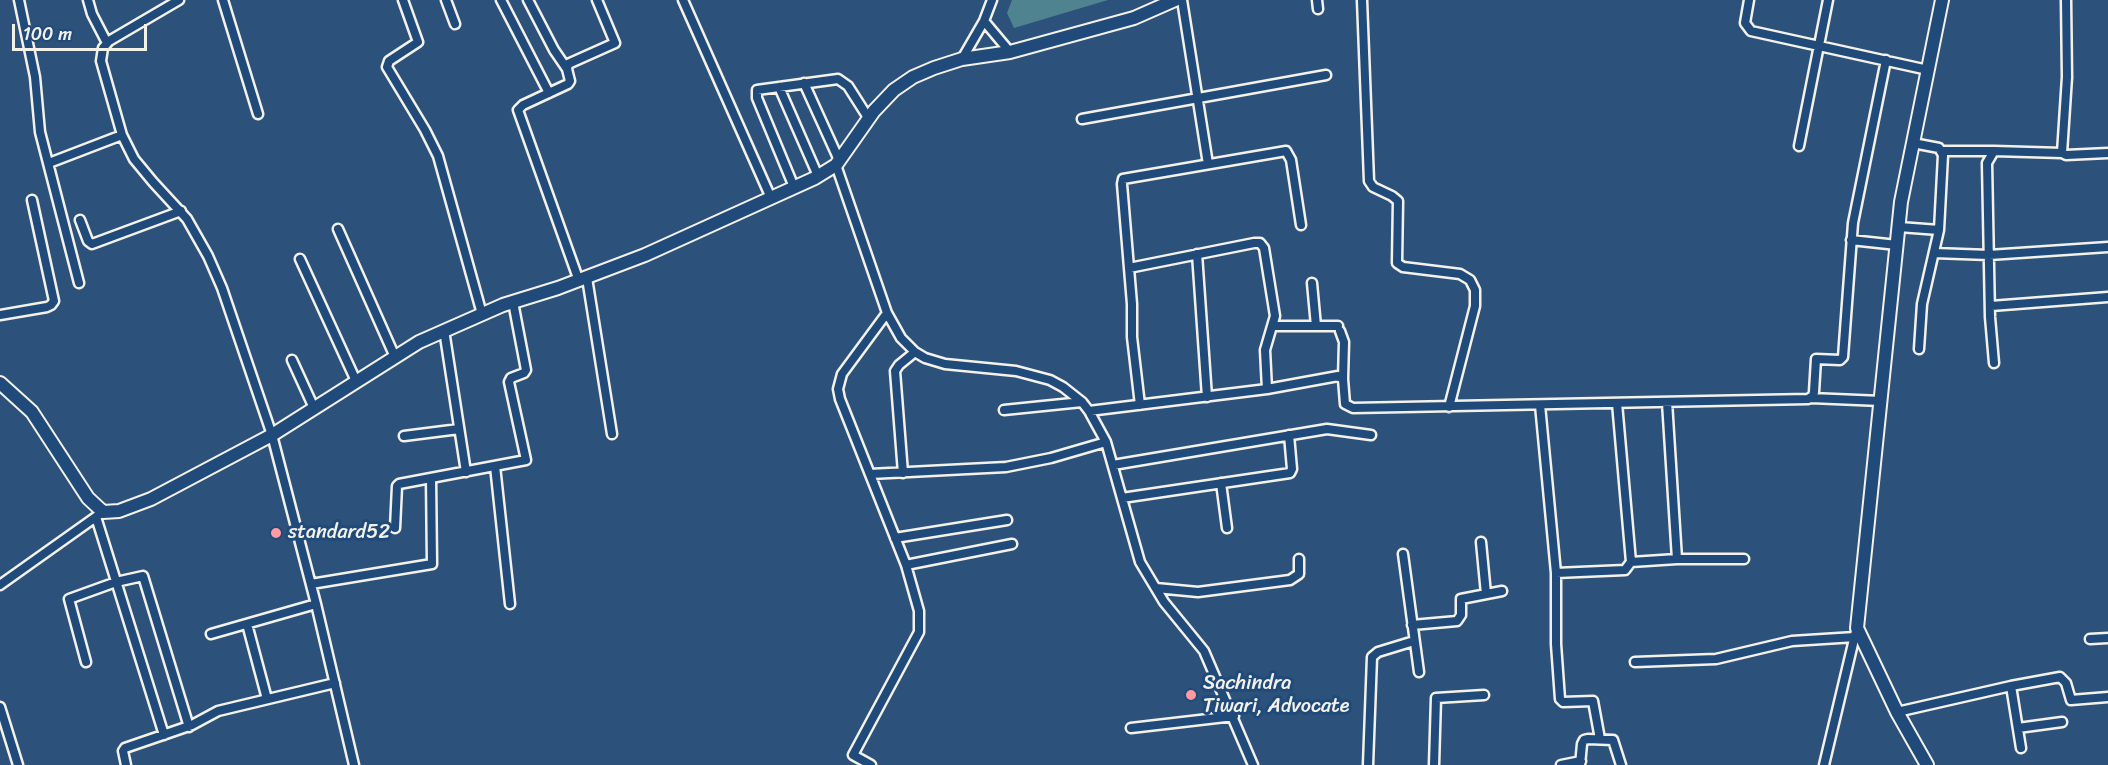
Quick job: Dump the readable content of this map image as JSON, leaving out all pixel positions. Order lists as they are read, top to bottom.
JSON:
{
  "places": ["standard52", "Sachindra Tiwari, Advocate"],
  "scale_bar": "100 m"
}
